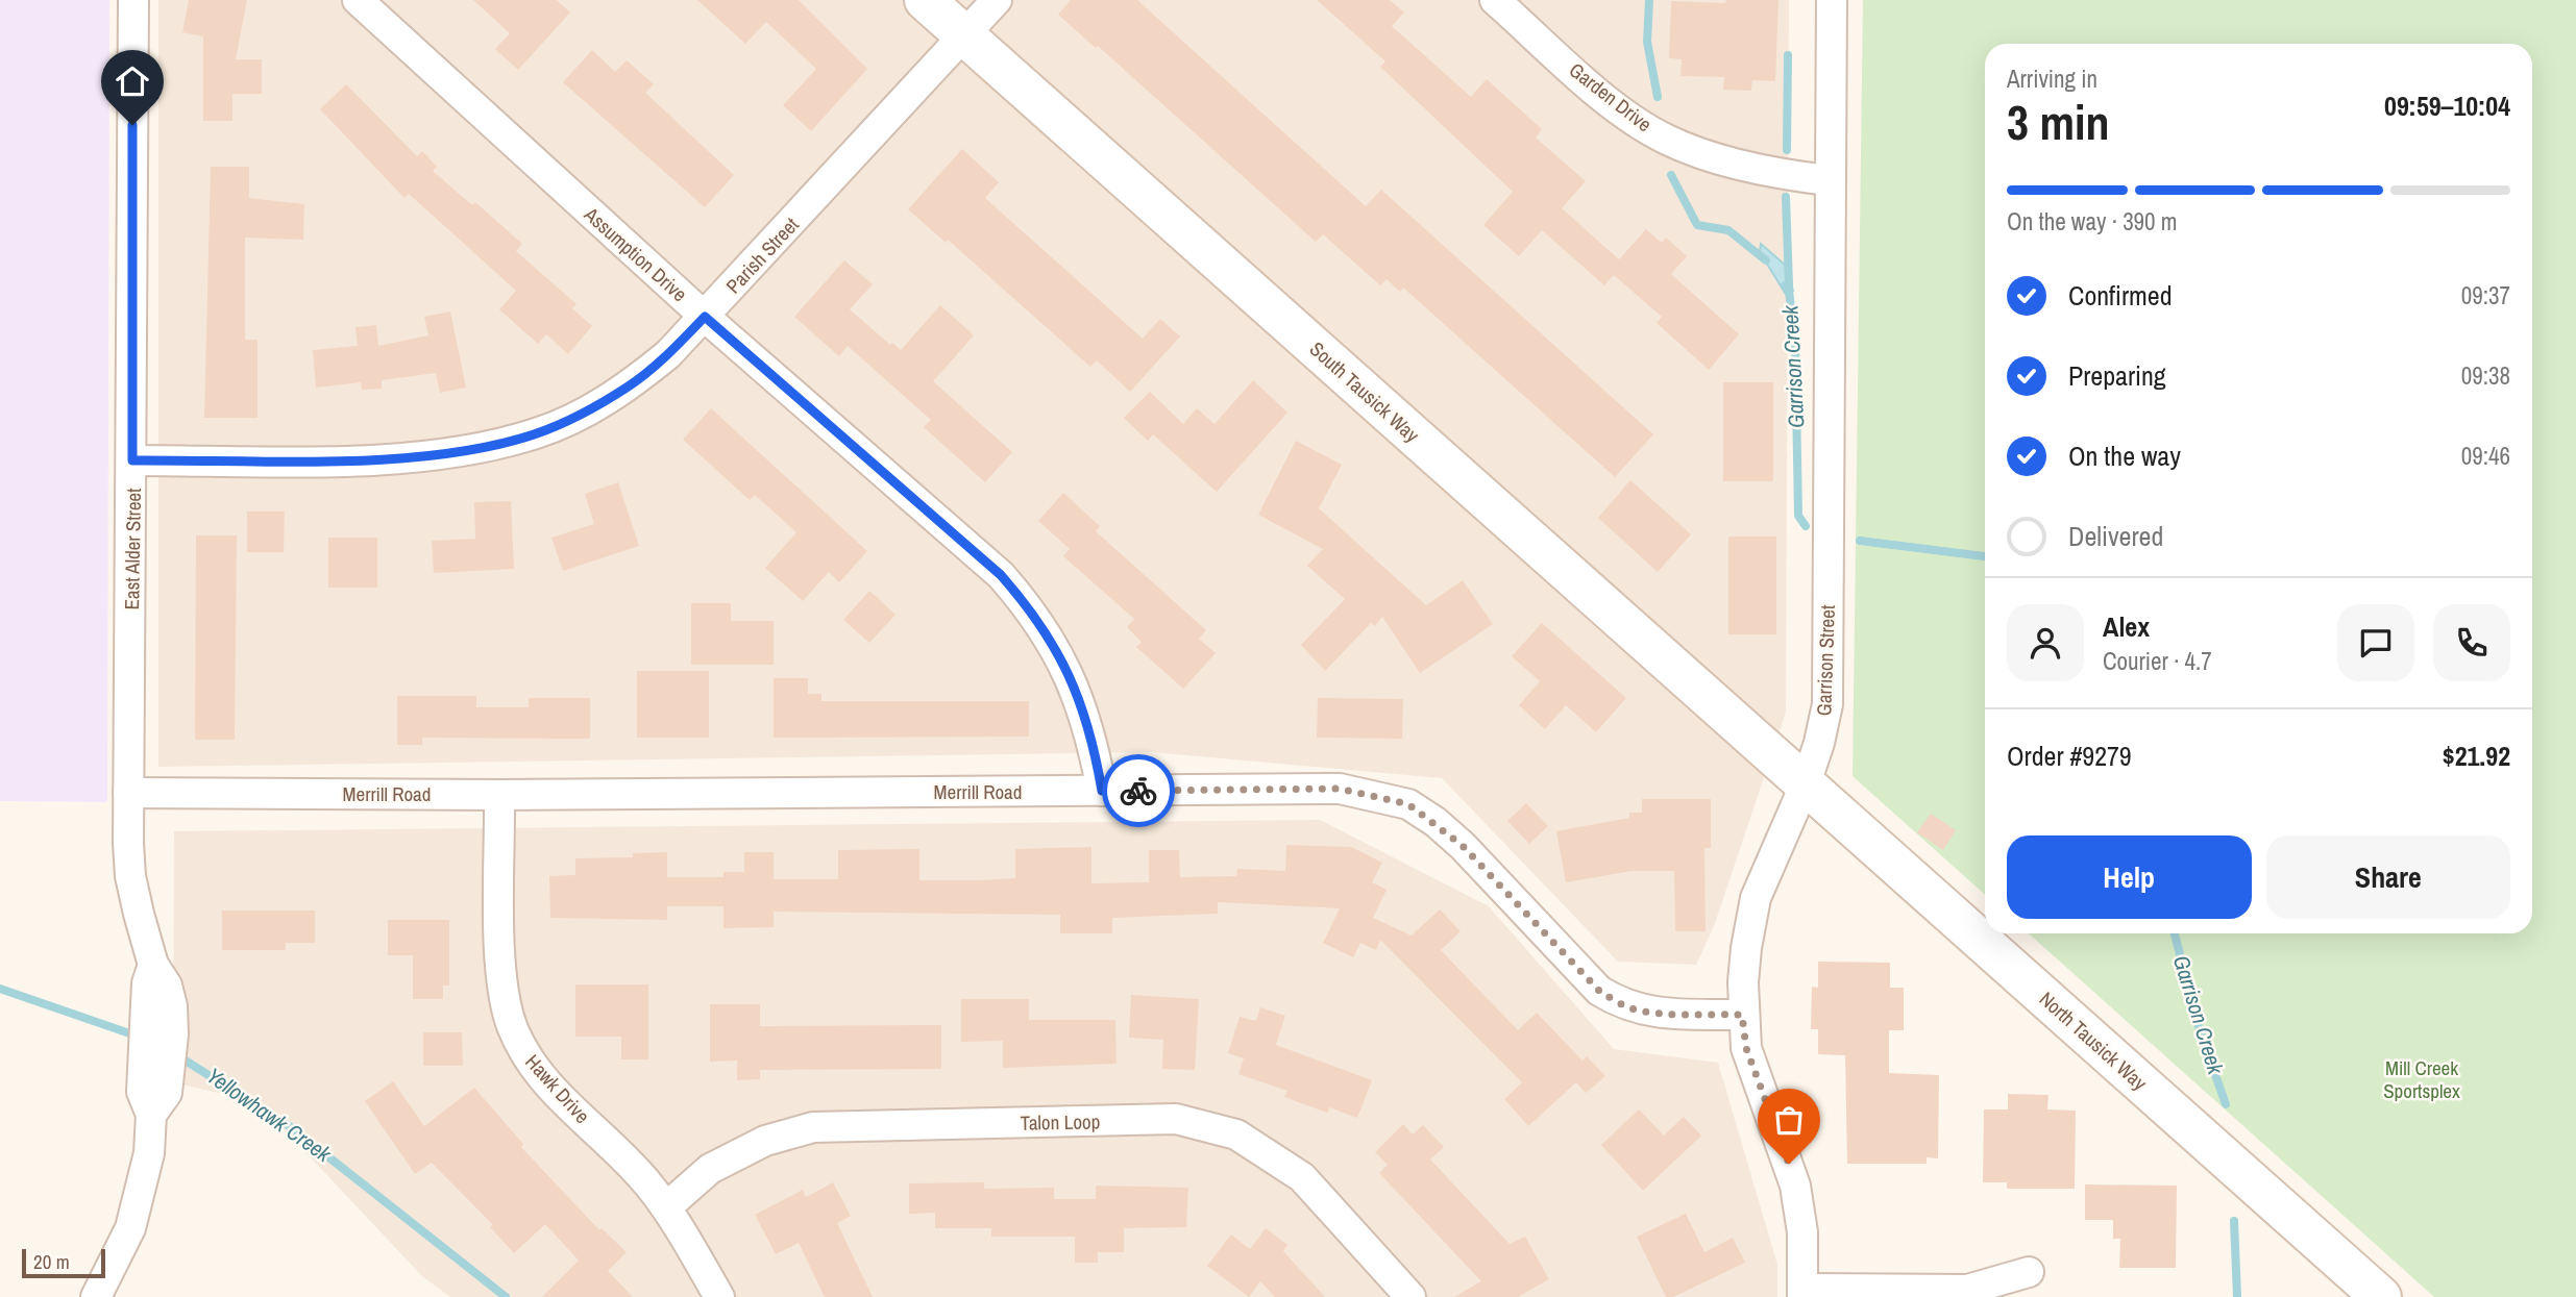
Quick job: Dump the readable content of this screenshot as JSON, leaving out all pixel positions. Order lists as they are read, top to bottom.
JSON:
{
  "streets": {
    "main road": ["South Tausick Way", "North Tausick Way"],
    "street": [
      "Garden Drive",
      "Assumption Drive",
      "Parish Street",
      "East Alder Street",
      "Garrison Street",
      "Merrill Road",
      "Hawk Drive",
      "Talon Loop"
    ]
  },
  "crossings": [
    ["Garden Drive", "Garrison Street"],
    ["Assumption Drive", "Parish Street"],
    ["Assumption Drive", "Merrill Road"],
    ["Parish Street", "South Tausick Way"],
    ["Parish Street", "East Alder Street"],
    ["South Tausick Way", "Garrison Street"],
    ["South Tausick Way", "North Tausick Way"],
    ["East Alder Street", "Merrill Road"],
    ["Garrison Street", "Merrill Road"],
    ["Garrison Street", "North Tausick Way"],
    ["Merrill Road", "Hawk Drive"],
    ["Hawk Drive", "Talon Loop"]
  ],
  "water": ["Garrison Creek", "Yellowhawk Creek"],
  "parks": ["Mill Creek Sportsplex"],
  "scale_bar": "20 m",
  "page": {
    "heading": ["3 min", "Arriving in", "09:59–10:04"],
    "panel": [
      "Alex",
      "Courier · 4.7",
      "Order #9279",
      "$21.92"
    ],
    "bar": "On the way · 390 m",
    "list": [
      ["Confirmed", "09:37"],
      ["Preparing", "09:38"],
      ["On the way", "09:46"],
      "Delivered"
    ],
    "buttons": ["Help", "Share"],
    "scale": "20 m"
  }
}
